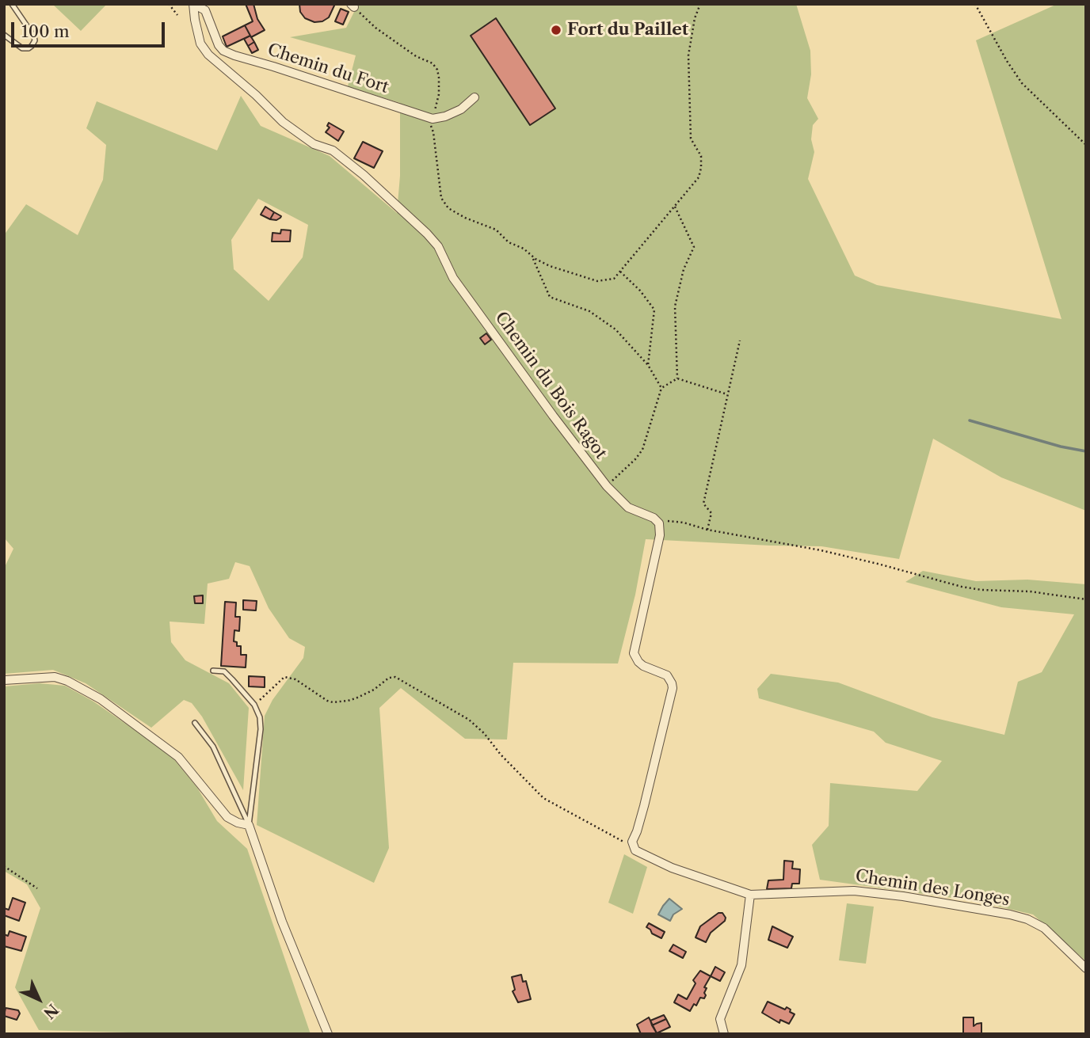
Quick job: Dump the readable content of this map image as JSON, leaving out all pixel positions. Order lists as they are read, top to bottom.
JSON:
{
  "streets": {
    "street": ["Chemin du Fort", "Chemin du Bois Ragot", "Chemin des Longes"]
  },
  "crossings": [
    ["Chemin du Fort", "Chemin du Bois Ragot"]
  ],
  "places": ["Fort du Paillet"],
  "scale_bar": "100 m",
  "north": "bottom right"
}
